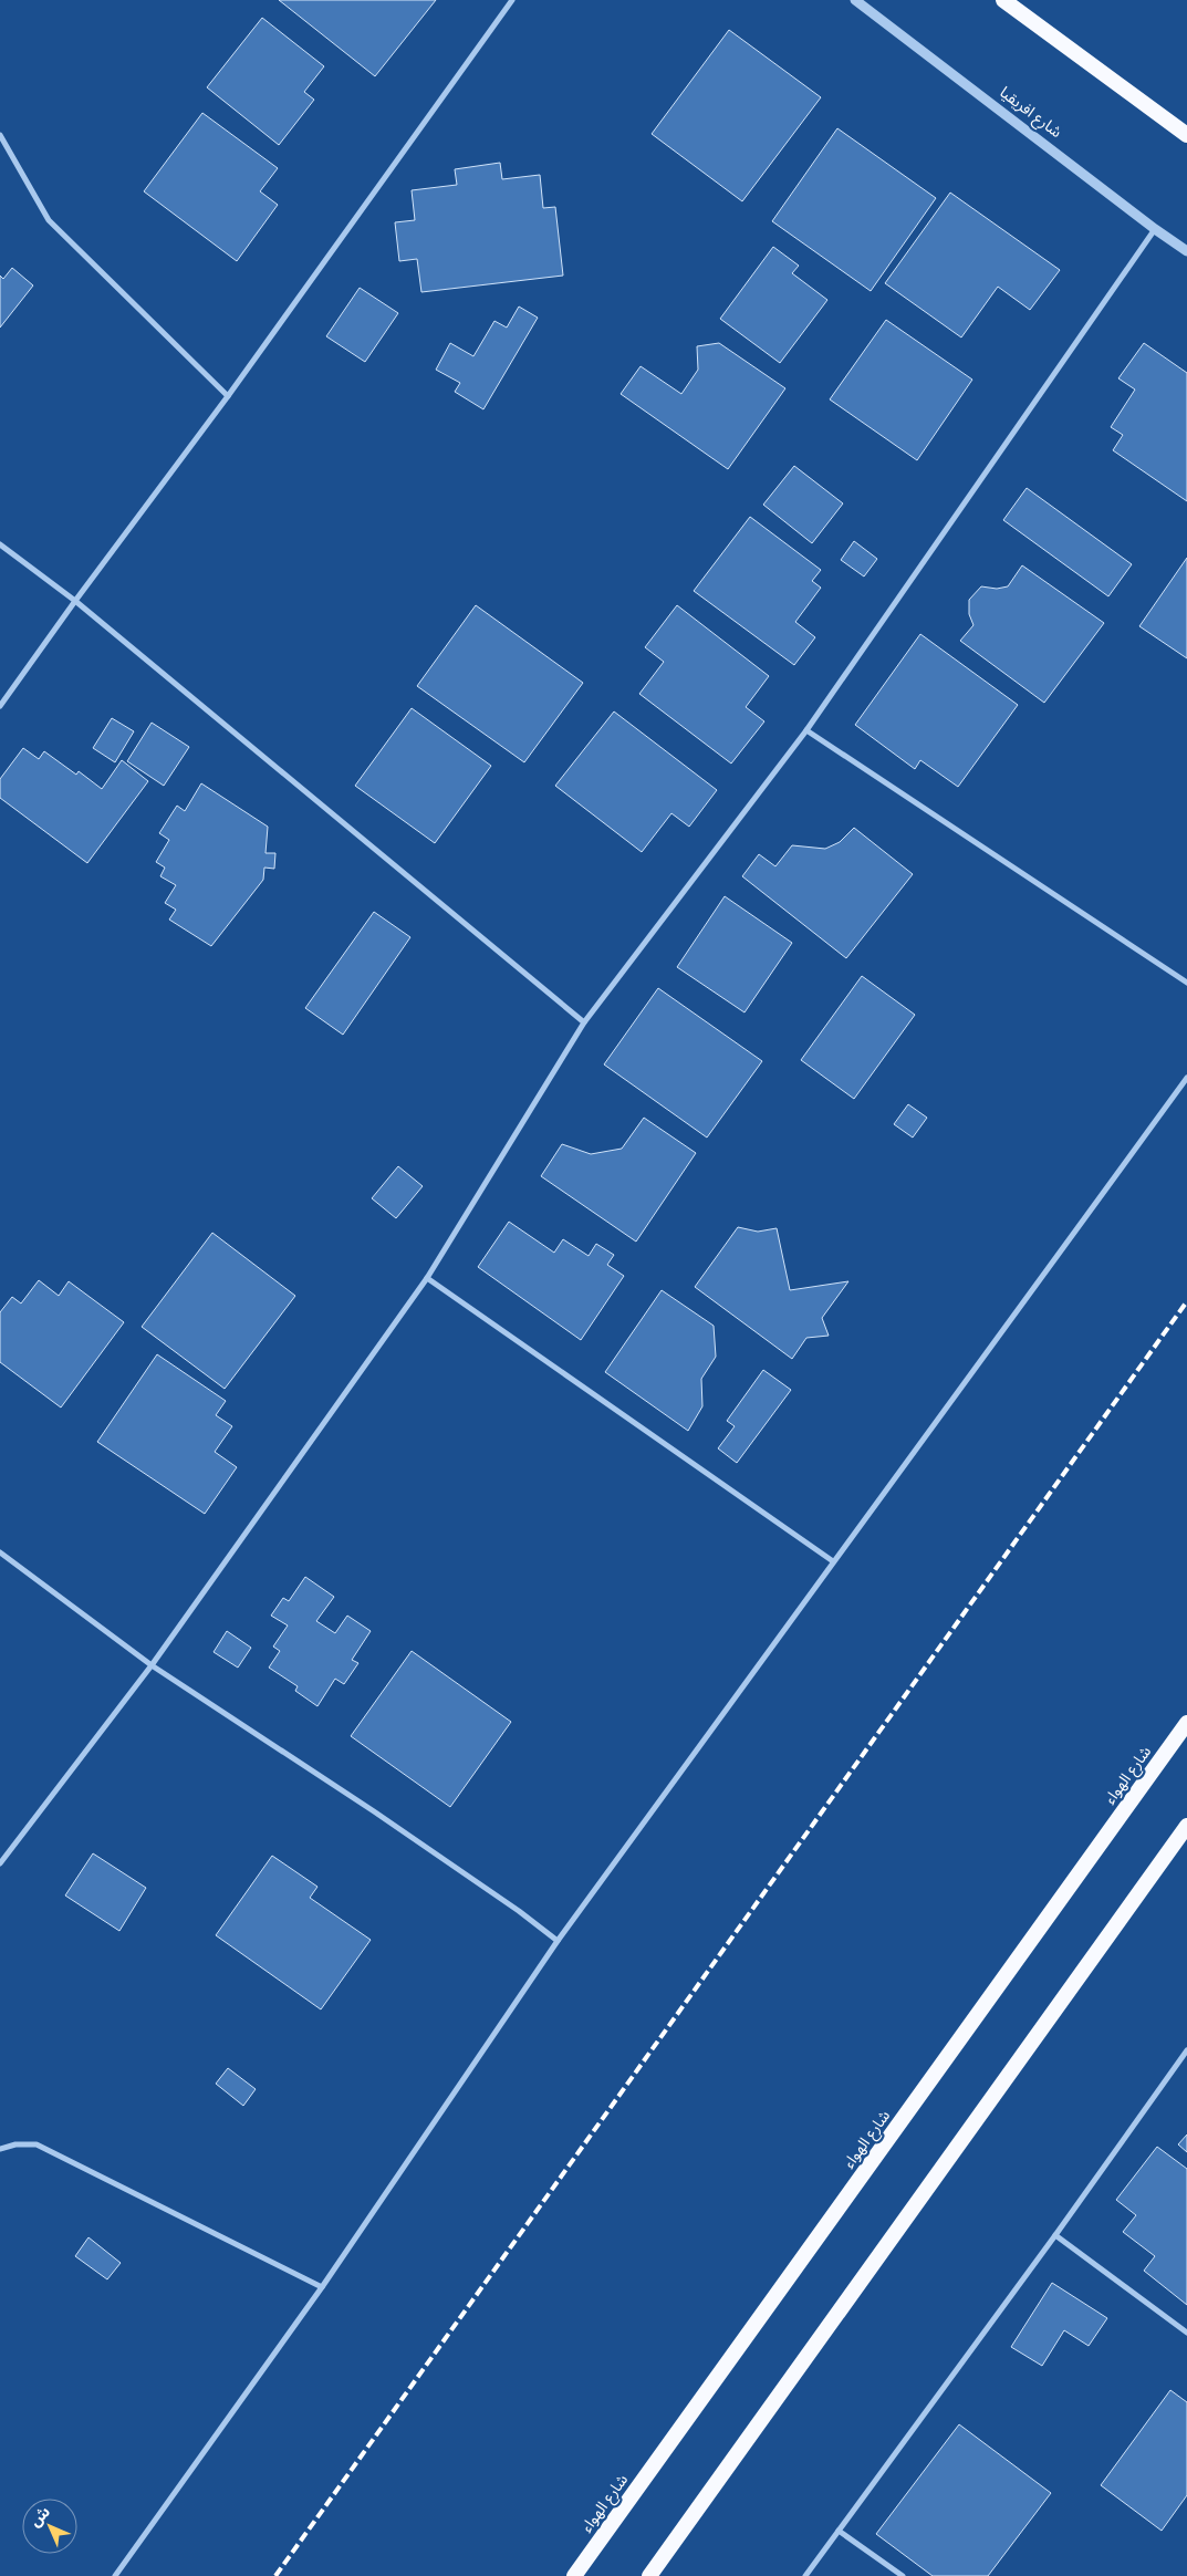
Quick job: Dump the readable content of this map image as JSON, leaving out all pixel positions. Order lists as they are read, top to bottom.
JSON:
{
  "streets": {
    "highway": ["شارع الهواء"],
    "street": ["شارع افريقيا"]
  },
  "north": "top left"
}
